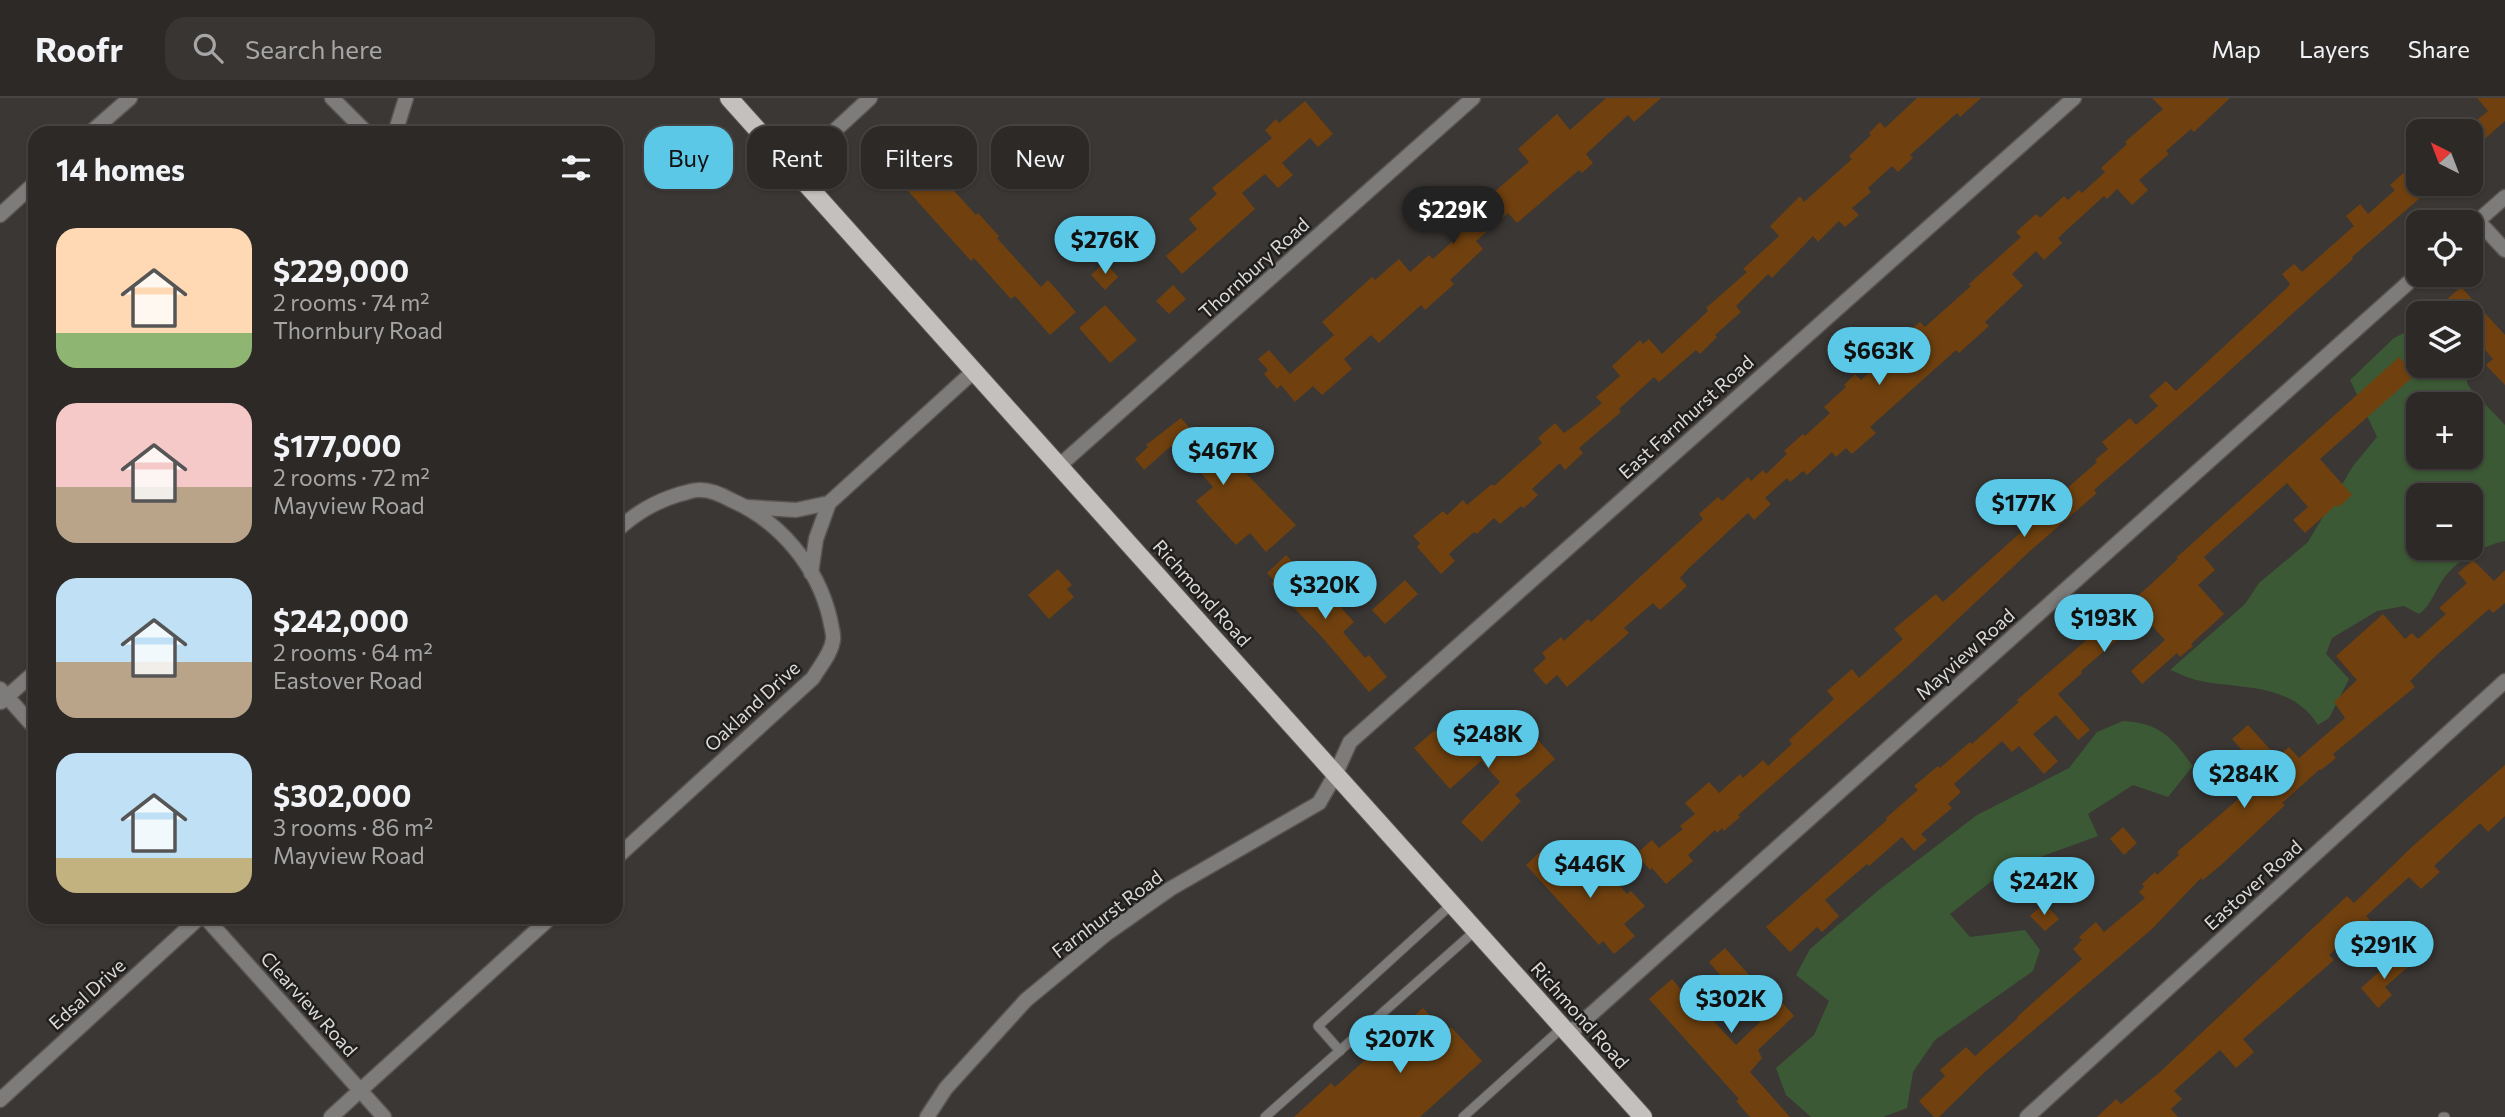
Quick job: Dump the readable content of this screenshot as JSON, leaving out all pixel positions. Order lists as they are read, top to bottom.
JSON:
{
  "streets": {
    "main road": ["Richmond Road"],
    "street": [
      "Thornbury Road",
      "East Farnhurst Road",
      "Mayview Road",
      "Oakland Drive",
      "Eastover Road",
      "Farnhurst Road",
      "Edsal Drive",
      "Clearview Road"
    ]
  },
  "crossings": [
    ["Thornbury Road", "Richmond Road"],
    ["East Farnhurst Road", "Richmond Road"],
    ["East Farnhurst Road", "Farnhurst Road"],
    ["Richmond Road", "Mayview Road"],
    ["Richmond Road", "Farnhurst Road"]
  ],
  "north": "top left",
  "page": {
    "header": "Roofr",
    "search": "Search here",
    "nav": ["Map", "Layers", "Share"],
    "map_buttons": ["+", "−"],
    "chip": [
      "Buy",
      "Rent",
      "Filters",
      "New"
    ],
    "heading": "14 homes",
    "price": [
      "$229K",
      "$276K",
      "$663K",
      "$467K",
      "$177K",
      "$320K",
      "$193K",
      "$248K",
      "$284K",
      "$446K",
      "$242K",
      "$291K",
      "$302K",
      "$207K"
    ],
    "list": [
      {
        "name": "$229,000",
        "note": "2 rooms · 74 m² · Thornbury Road"
      },
      {
        "name": "$177,000",
        "note": "2 rooms · 72 m² · Mayview Road"
      },
      {
        "name": "$242,000",
        "note": "2 rooms · 64 m² · Eastover Road"
      },
      {
        "name": "$302,000",
        "note": "3 rooms · 86 m² · Mayview Road"
      }
    ]
  }
}
